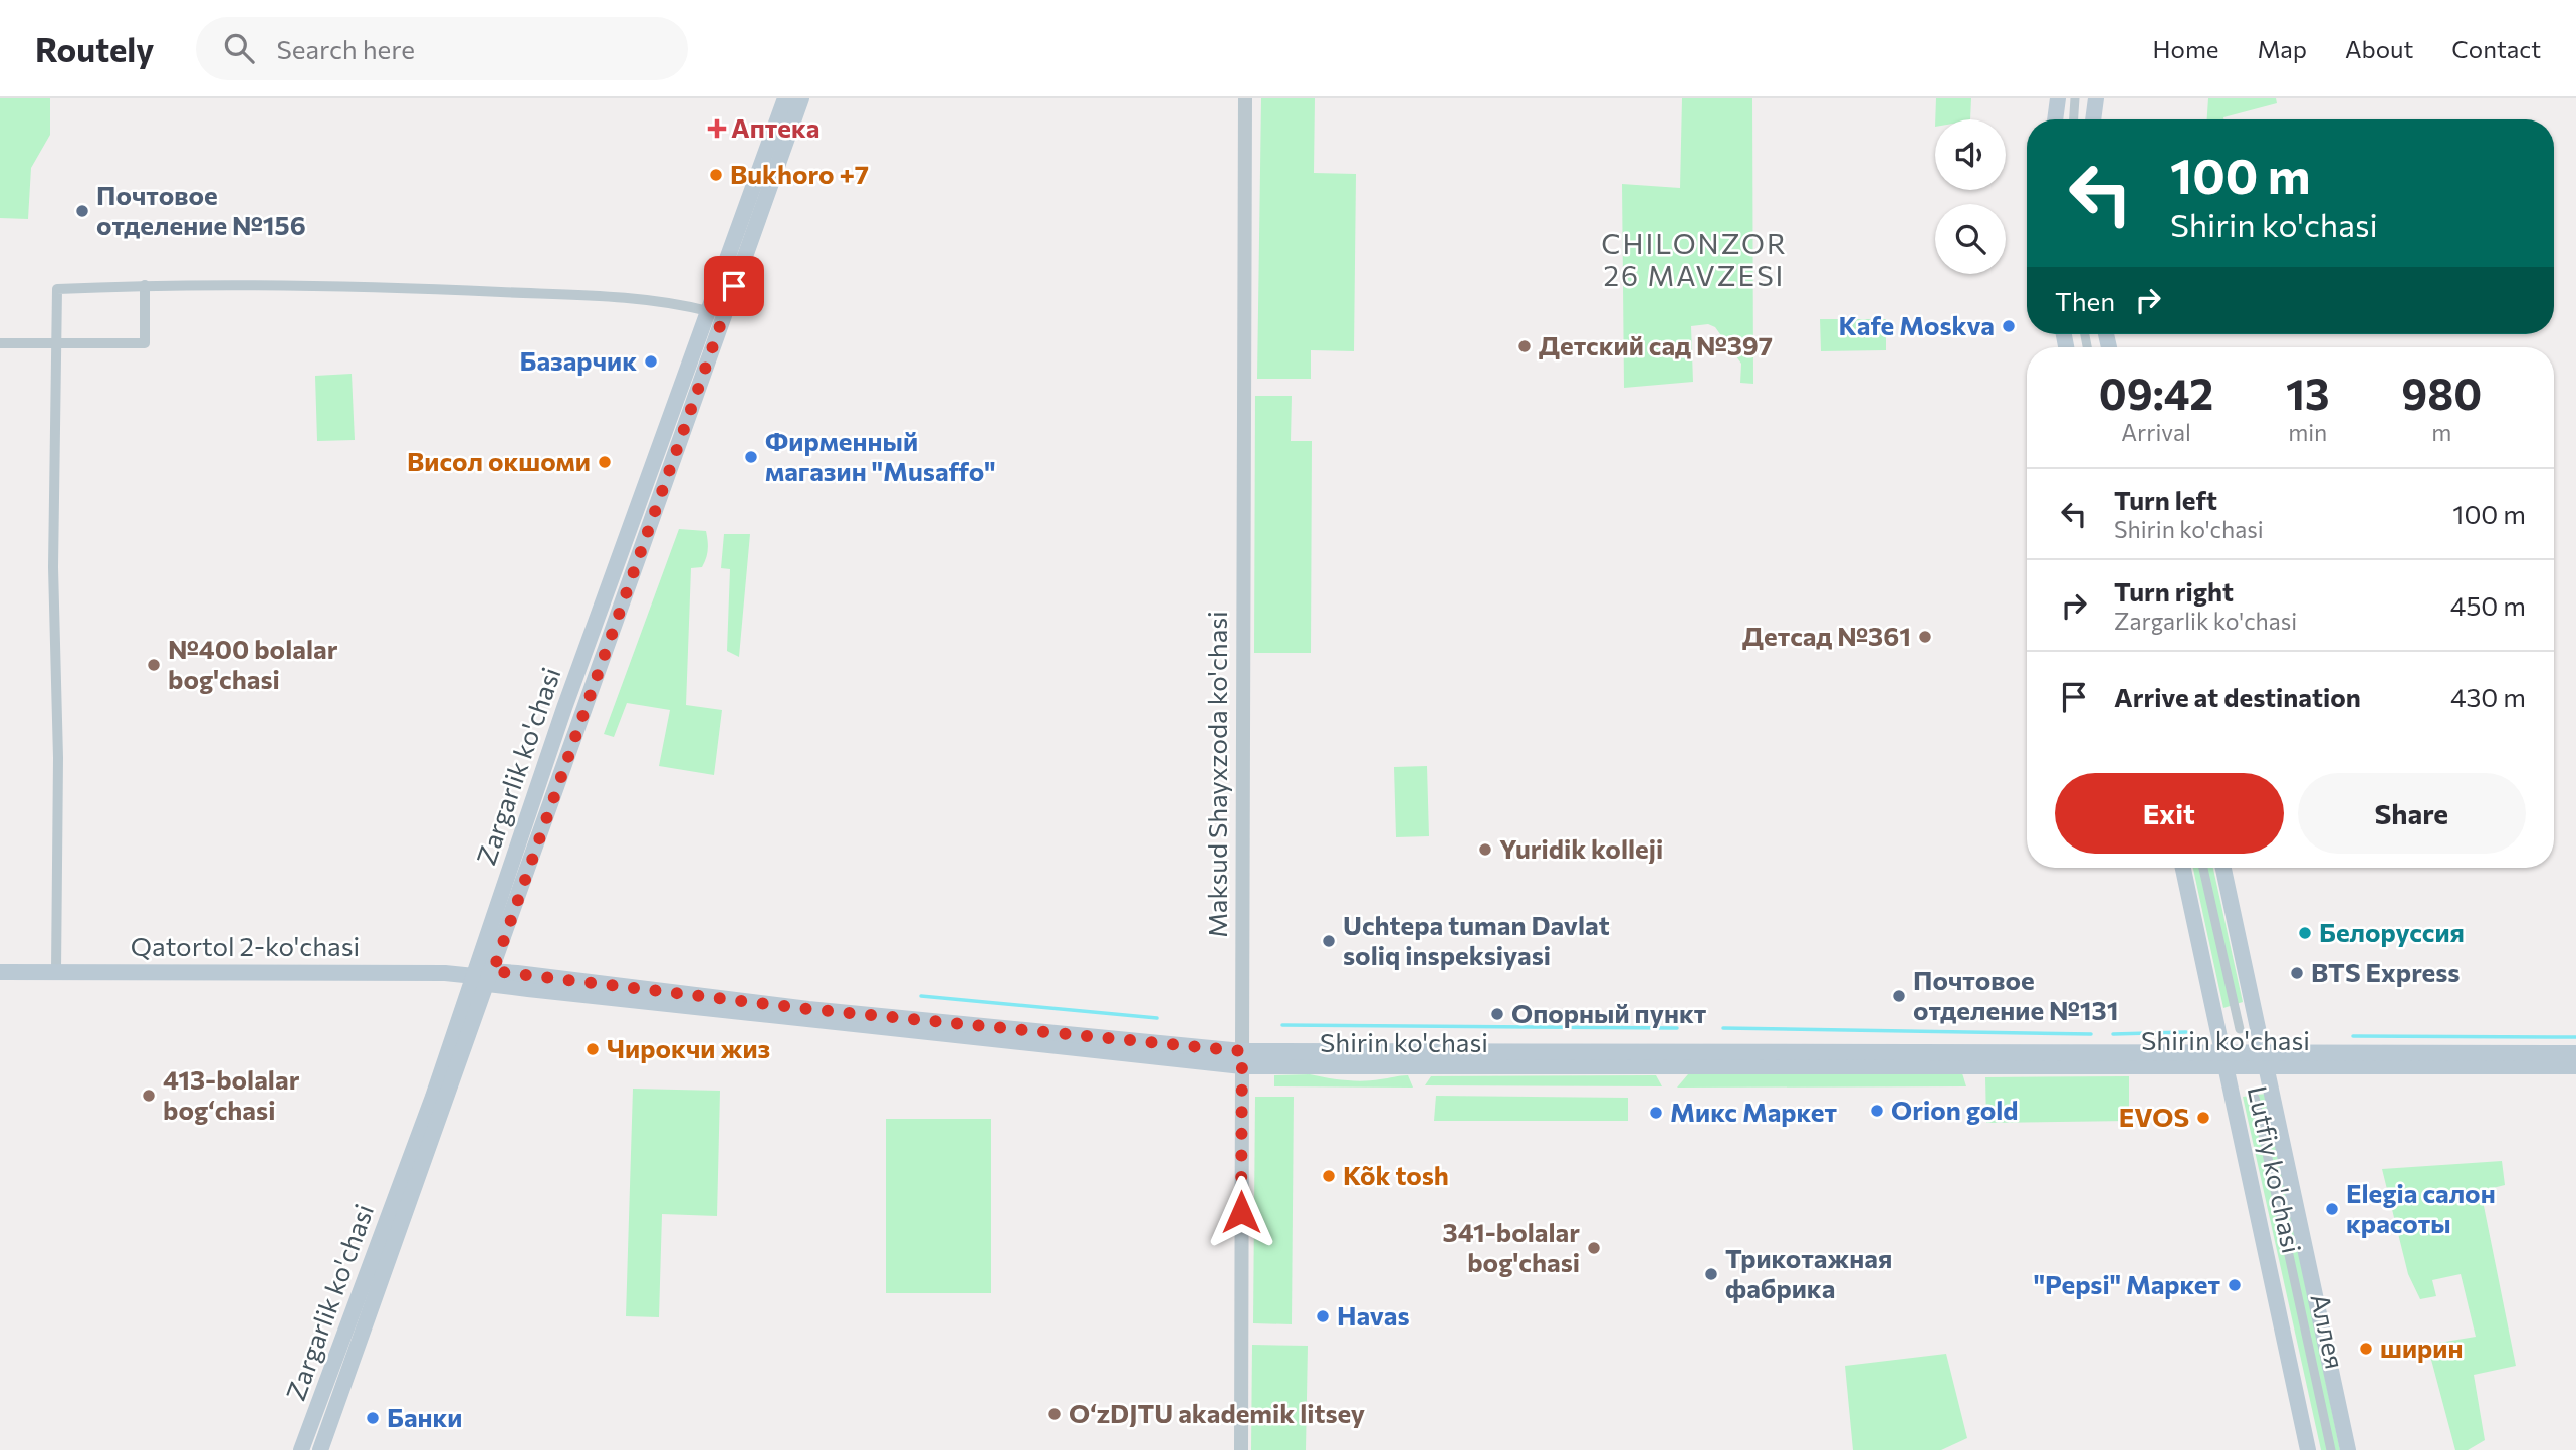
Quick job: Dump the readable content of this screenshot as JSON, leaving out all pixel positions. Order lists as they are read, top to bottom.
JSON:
{
  "streets": {
    "main road": [
      "Zargarlik ko'chasi",
      "Qatortol 2-ko'chasi",
      "Shirin ko'chasi",
      "Lutfiy ko'chasi"
    ],
    "street": ["Maksud Shayxzoda ko'chasi", "Аллея"]
  },
  "crossings": [
    ["Zargarlik ko'chasi", "Qatortol 2-ko'chasi"],
    ["Zargarlik ko'chasi", "Shirin ko'chasi"],
    ["Maksud Shayxzoda ko'chasi", "Shirin ko'chasi"],
    ["Qatortol 2-ko'chasi", "Shirin ko'chasi"],
    ["Shirin ko'chasi", "Lutfiy ko'chasi"]
  ],
  "districts": ["CHILONZOR 26 MAVZESI"],
  "places": {
    "health": ["Аптека"],
    "other": [
      "Bukhoro +7",
      "Почтовое отделение №156",
      "Kafe Moskva",
      "Детский сад №397",
      "Базарчик",
      "Фирменный магазин \"Musaffo\"",
      "Висол окшоми",
      "Детсад №361",
      "№400 bolalar bog'chasi",
      "Yuridik kolleji",
      "Белоруссия",
      "Uchtepa tuman Davlat soliq inspeksiyasi",
      "BTS Express",
      "Почтовое отделение №131",
      "Опорный пункт",
      "Чирокчи жиз",
      "413-bolalar bogʻchasi",
      "Orion gold",
      "Микс Маркет",
      "EVOS",
      "Kõk tosh",
      "Elegia салон красоты",
      "341-bolalar bog'chasi",
      "Трикотажная фабрика",
      "\"Pepsi\" Маркет",
      "Havas",
      "ширин",
      "OʻzDJTU akademik litsey",
      "Банки"
    ]
  },
  "page": {
    "header": "Routely",
    "search": "Search here",
    "nav": [
      "Home",
      "Map",
      "About",
      "Contact"
    ],
    "turn": ["100 m", "Shirin ko'chasi"],
    "then": "Then",
    "eta": [
      "09:42",
      "Arrival",
      "13",
      "min",
      "980",
      "m"
    ],
    "list": [
      {
        "name": "Turn left",
        "note": "Shirin ko'chasi",
        "value": "100 m"
      },
      {
        "name": "Turn right",
        "note": "Zargarlik ko'chasi",
        "value": "450 m"
      },
      {
        "name": "Arrive at destination",
        "value": "430 m"
      }
    ],
    "buttons": ["Exit", "Share"]
  }
}
